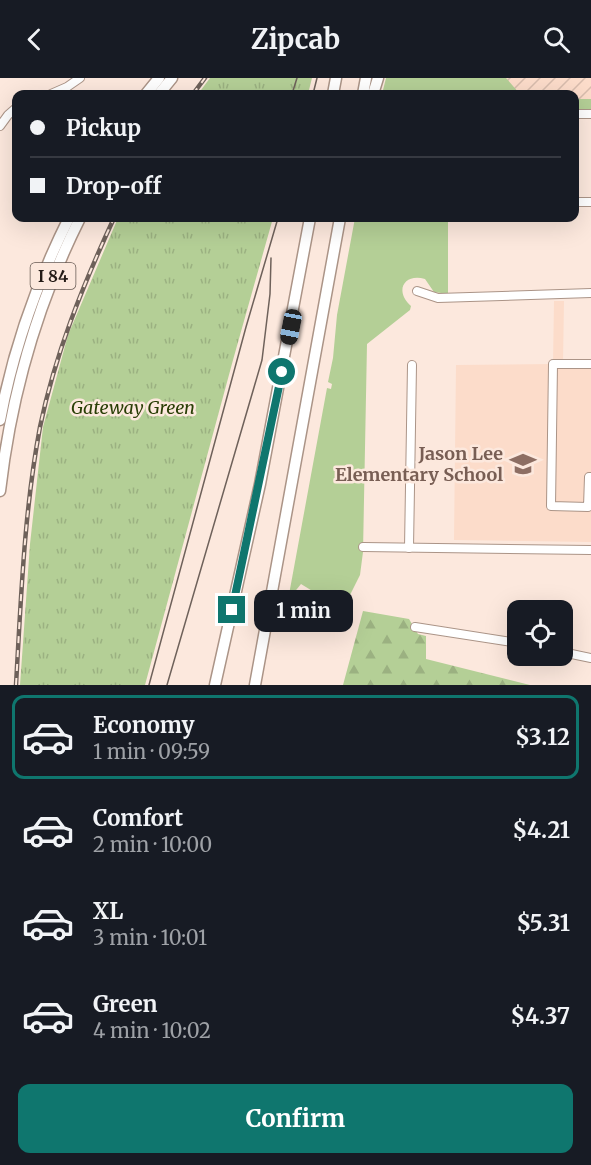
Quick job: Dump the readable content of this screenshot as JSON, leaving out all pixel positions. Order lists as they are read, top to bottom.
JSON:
{
  "streets": {
    "highway": ["I 84"]
  },
  "parks": ["Gateway Green"],
  "places": {
    "school or university": ["Jason Lee Elementary School"]
  },
  "page": {
    "header": "Zipcab",
    "banner": ["Pickup", "Drop-off"],
    "bubble": "1 min",
    "list": [
      {
        "name": "Economy",
        "note": "1 min · 09:59",
        "value": "$3.12"
      },
      {
        "name": "Comfort",
        "note": "2 min · 10:00",
        "value": "$4.21"
      },
      {
        "name": "XL",
        "note": "3 min · 10:01",
        "value": "$5.31"
      },
      {
        "name": "Green",
        "note": "4 min · 10:02",
        "value": "$4.37"
      }
    ],
    "buttons": "Confirm"
  }
}
